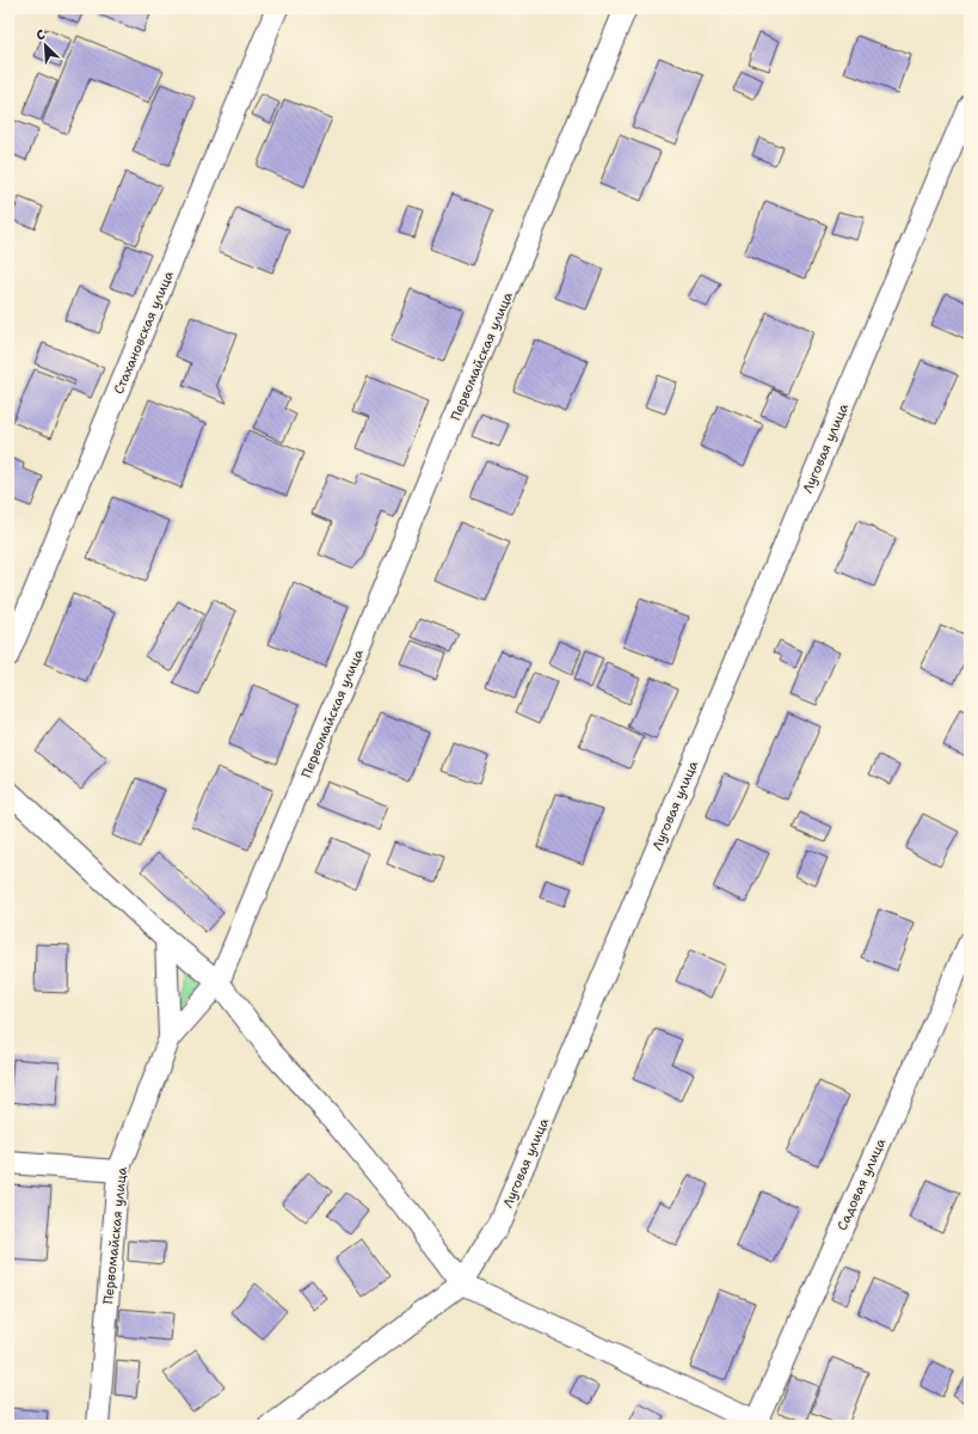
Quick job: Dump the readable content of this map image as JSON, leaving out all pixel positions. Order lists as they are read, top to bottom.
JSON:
{
  "streets": {
    "street": [
      "Стахановская улица",
      "Первомайская улица",
      "Луговая улица",
      "Садовая улица"
    ]
  },
  "north": "top left"
}
